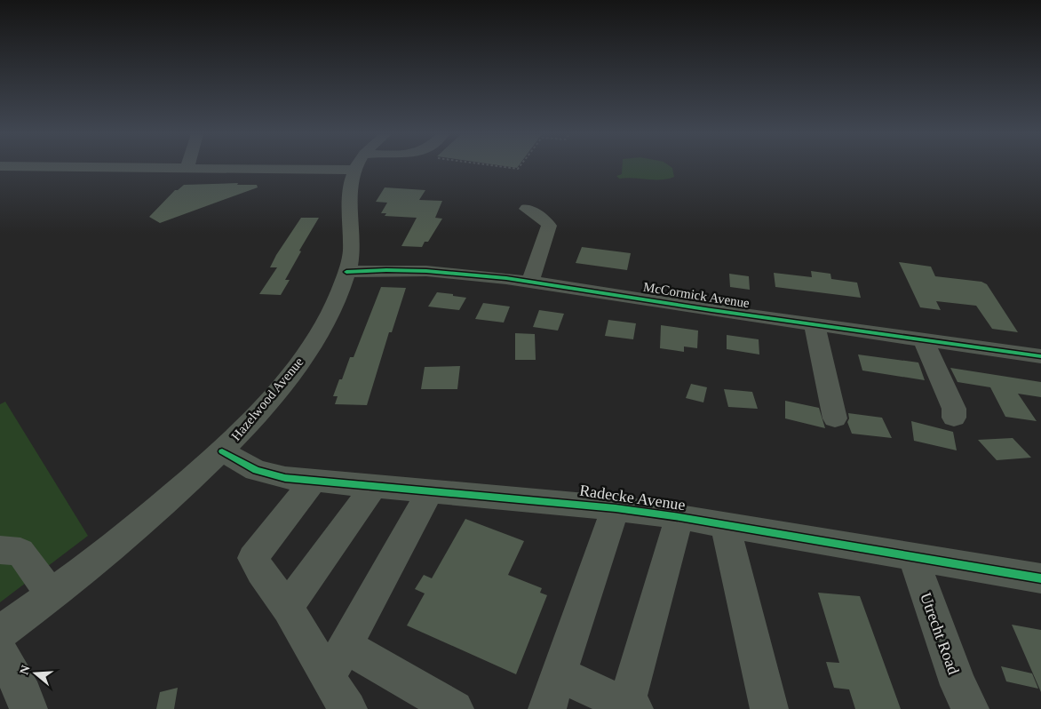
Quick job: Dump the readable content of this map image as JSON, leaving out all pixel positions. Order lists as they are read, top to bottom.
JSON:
{
  "streets": {
    "street": [
      "McCormick Avenue",
      "Hazelwood Avenue",
      "Radecke Avenue",
      "Utrecht Road"
    ]
  },
  "crossings": [
    ["McCormick Avenue", "Hazelwood Avenue"],
    ["Hazelwood Avenue", "Radecke Avenue"],
    ["Radecke Avenue", "Utrecht Road"]
  ],
  "north": "left"
}
